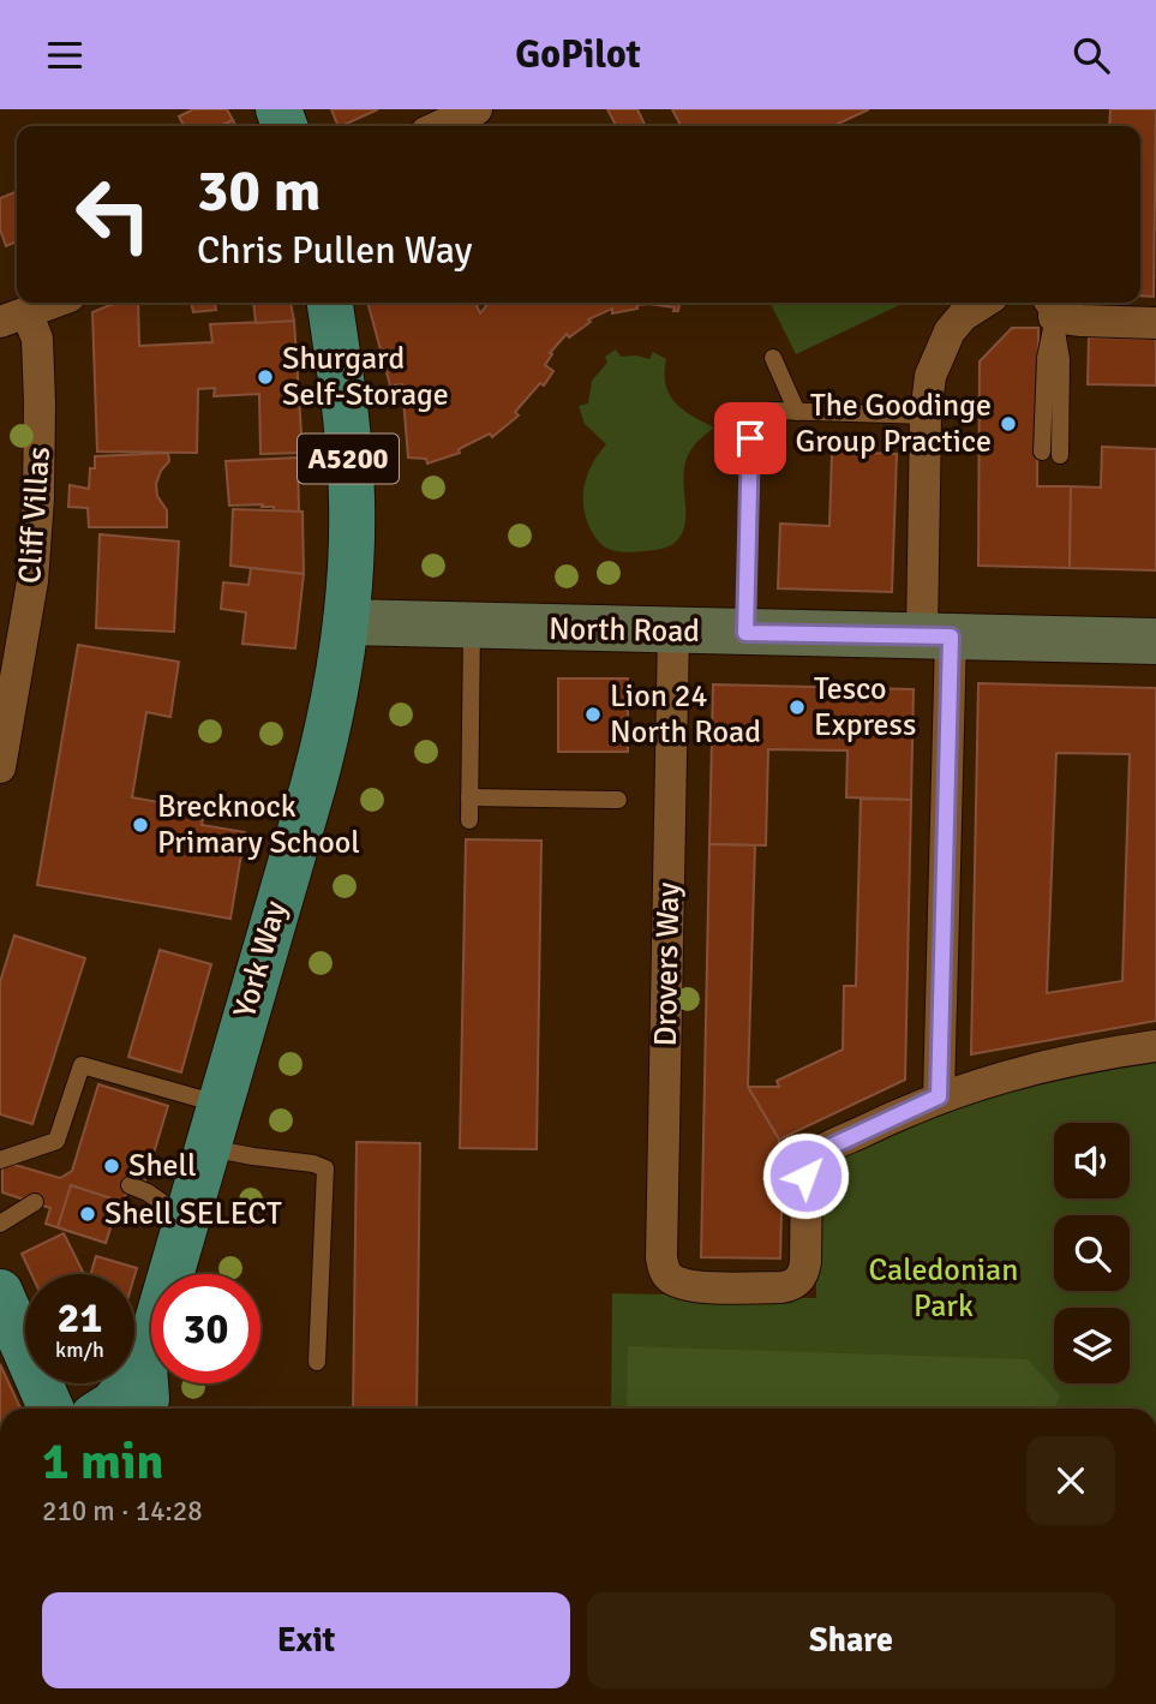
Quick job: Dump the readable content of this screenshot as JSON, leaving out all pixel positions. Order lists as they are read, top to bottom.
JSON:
{
  "streets": {
    "main road": ["A5200", "York Way"],
    "street": ["Cliff Villas", "North Road", "Drovers Way"]
  },
  "crossings": [
    ["A5200", "York Way"],
    ["North Road", "York Way"],
    ["North Road", "Drovers Way"]
  ],
  "parks": ["Caledonian Park"],
  "places": [
    "Shurgard Self-Storage",
    "The Goodinge Group Practice",
    "Tesco Express",
    "Lion 24 North Road",
    "Brecknock Primary School",
    "Shell",
    "Shell SELECT"
  ],
  "page": {
    "header": "GoPilot",
    "turn": ["30 m", "Chris Pullen Way"],
    "speed": "21 km/h",
    "limit": "30",
    "heading": ["1 min", "210 m · 14:28"],
    "buttons": ["Exit", "Share"]
  }
}
